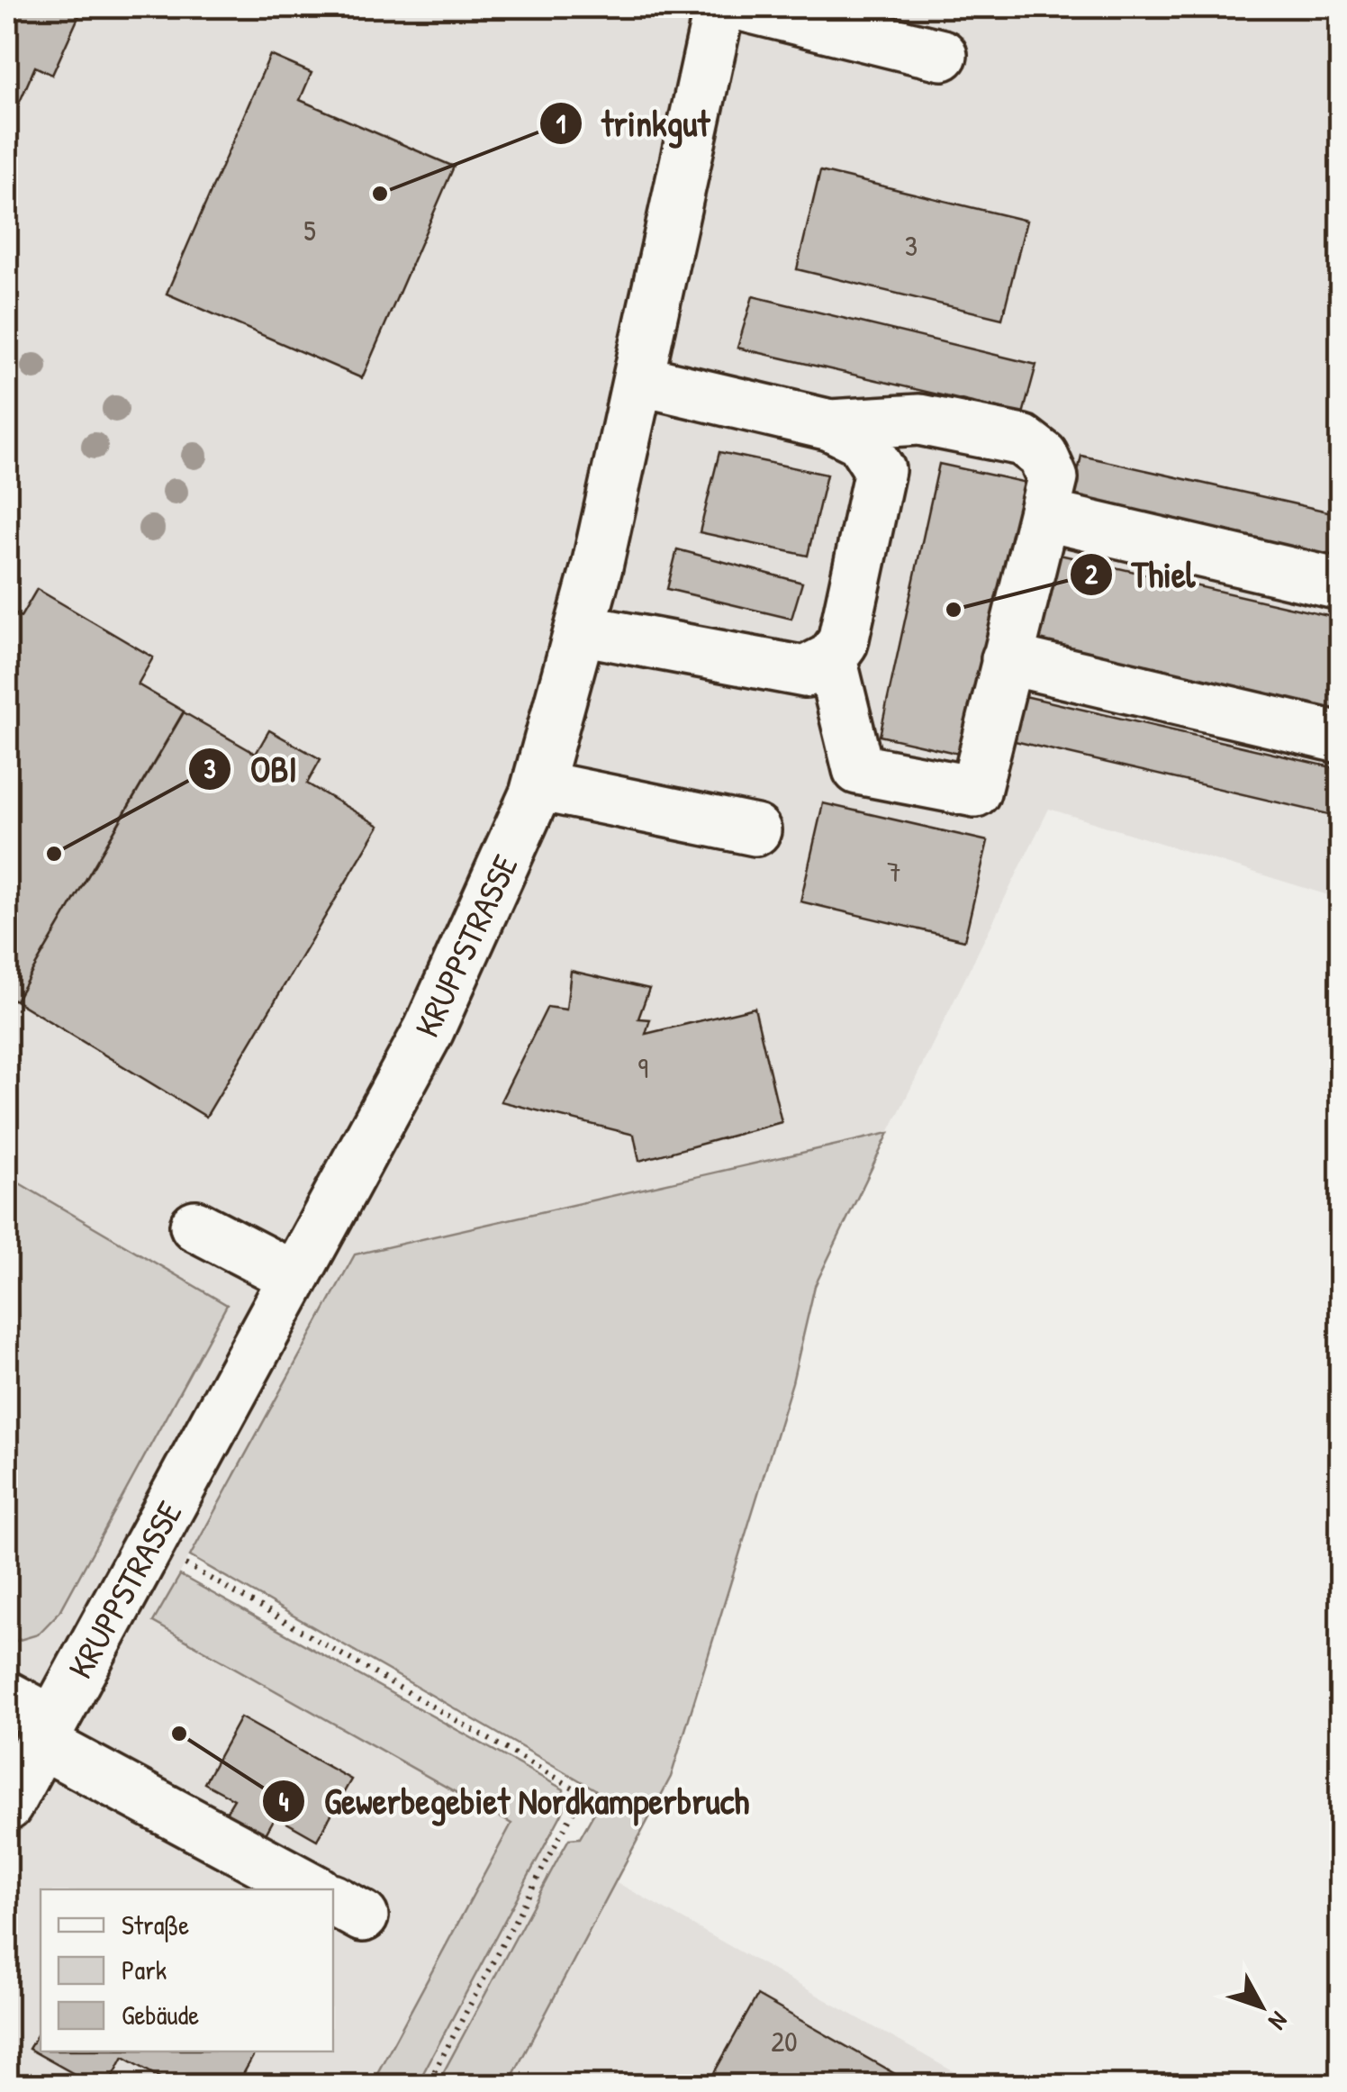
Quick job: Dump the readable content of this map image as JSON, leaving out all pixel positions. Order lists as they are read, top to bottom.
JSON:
{
  "streets": {
    "street": ["KRUPPSTRASSE"]
  },
  "places": [
    "trinkgut",
    "Thiel",
    "OBI",
    "Gewerbegebiet Nordkamperbruch"
  ],
  "house_numbers": [
    "5",
    "3",
    "7",
    "9",
    "20"
  ],
  "legend": ["Straße", "Park", "Gebäude"],
  "north": "bottom right"
}
